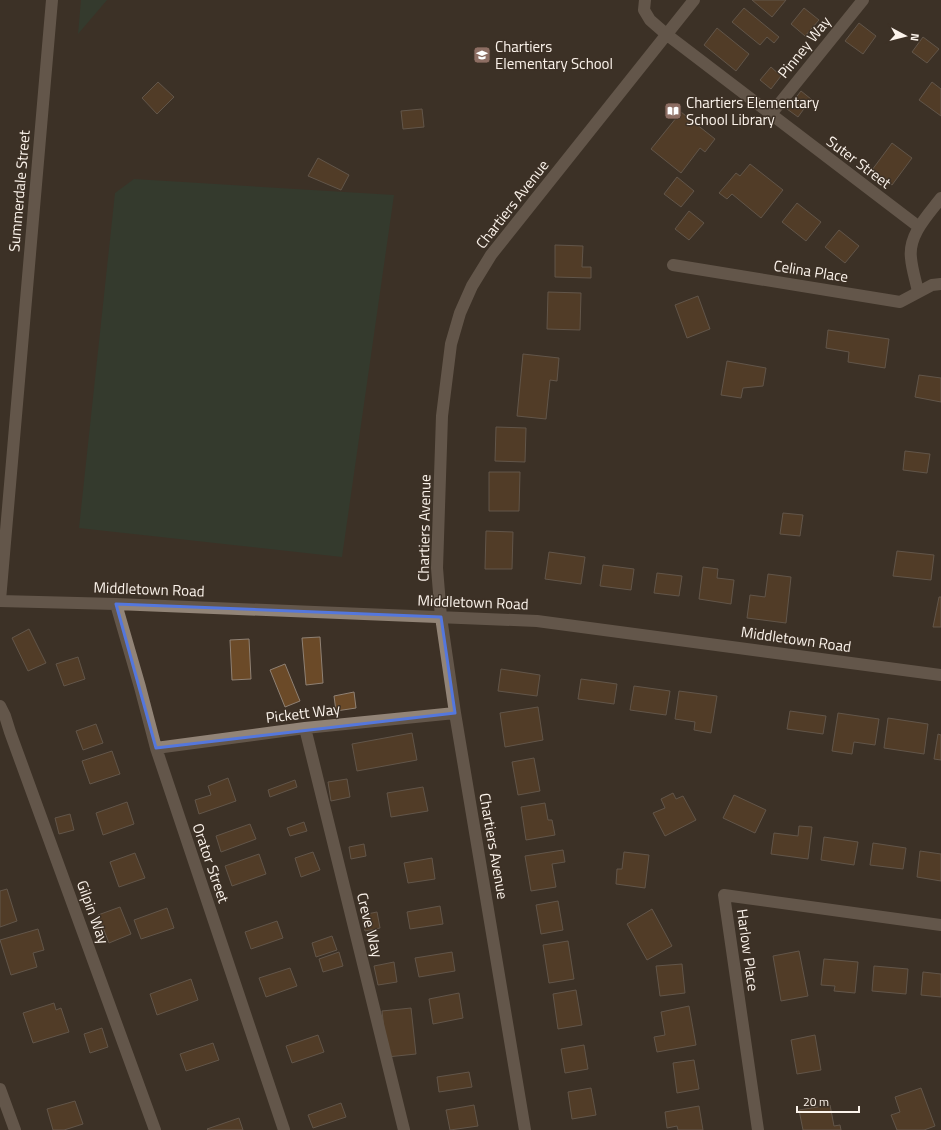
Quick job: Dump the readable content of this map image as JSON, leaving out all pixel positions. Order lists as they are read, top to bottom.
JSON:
{
  "streets": {
    "street": [
      "Pinney Way",
      "Suter Street",
      "Summerdale Street",
      "Chartiers Avenue",
      "Celina Place",
      "Middletown Road",
      "Pickett Way",
      "Orator Street",
      "Gilpin Way",
      "Creve Way",
      "Harlow Place"
    ]
  },
  "crossings": [
    ["Pinney Way", "Suter Street"],
    ["Suter Street", "Chartiers Avenue"],
    ["Summerdale Street", "Middletown Road"],
    ["Chartiers Avenue", "Middletown Road"],
    ["Chartiers Avenue", "Pickett Way"],
    ["Middletown Road", "Orator Street"],
    ["Pickett Way", "Orator Street"],
    ["Pickett Way", "Creve Way"]
  ],
  "places": {
    "school or university": ["Chartiers Elementary School"],
    "library": ["Chartiers Elementary School Library"]
  },
  "scale_bar": "20 m",
  "north": "right"
}
